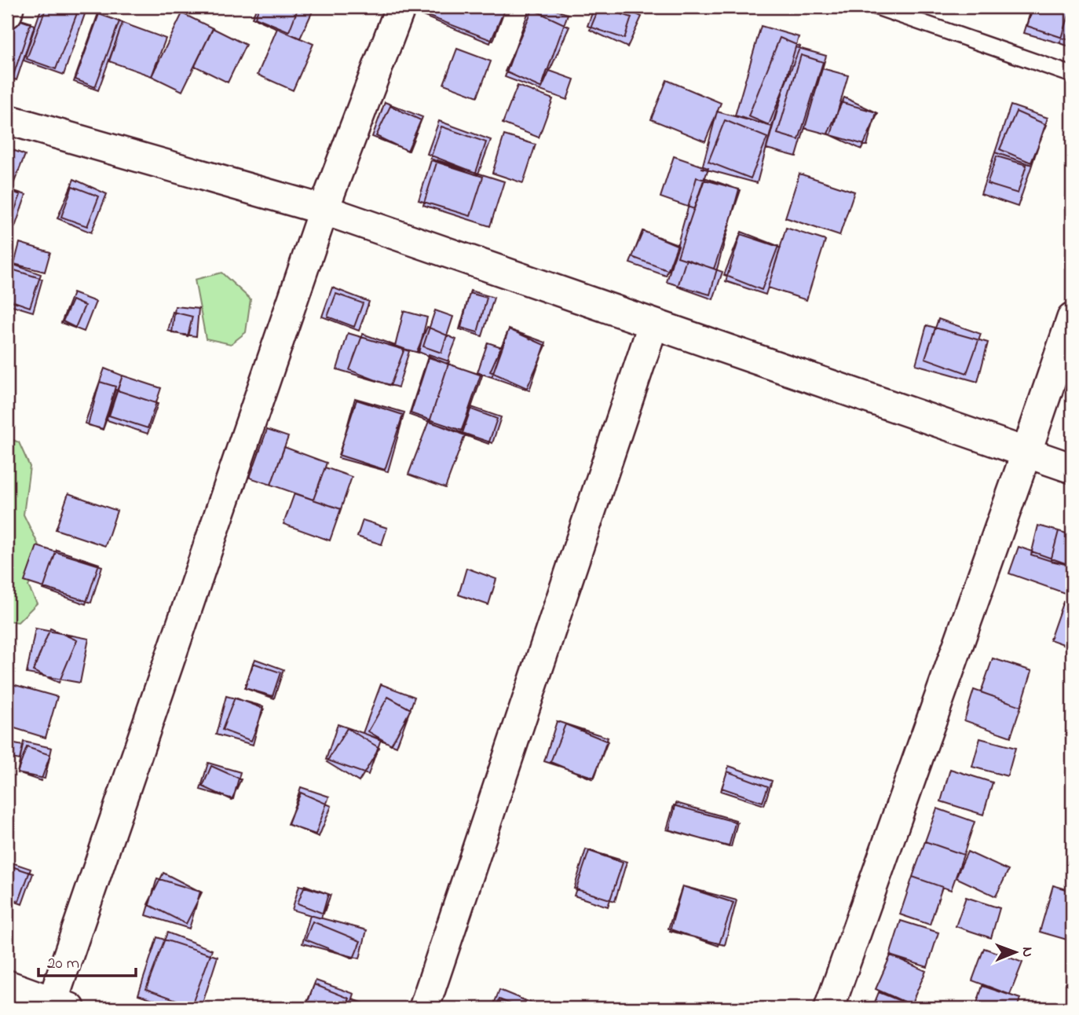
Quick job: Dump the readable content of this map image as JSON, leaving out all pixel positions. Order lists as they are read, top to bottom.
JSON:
{
  "scale_bar": "20 m",
  "north": "right"
}
